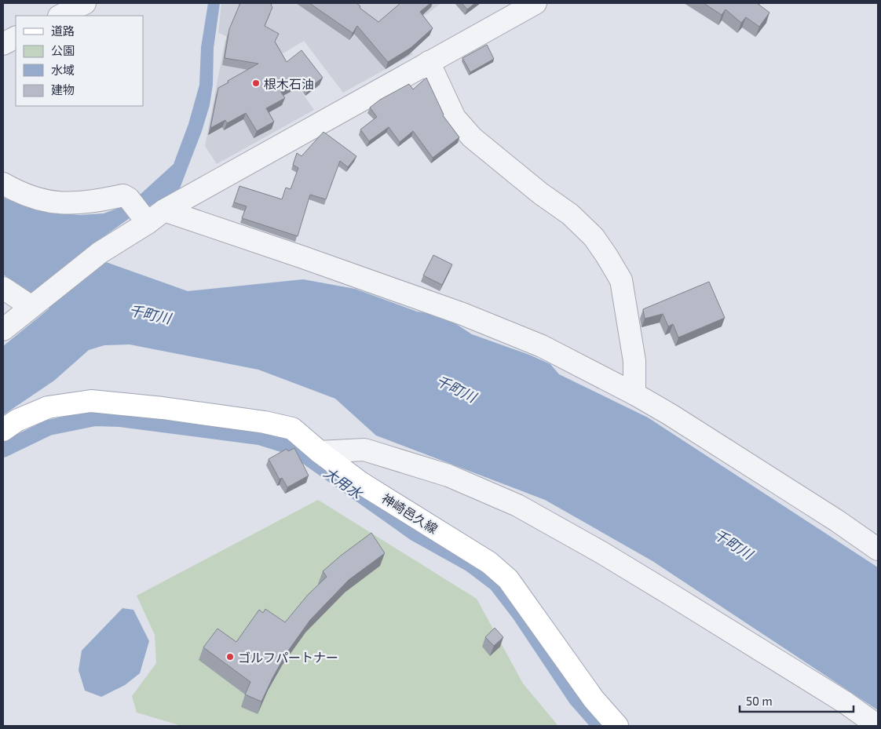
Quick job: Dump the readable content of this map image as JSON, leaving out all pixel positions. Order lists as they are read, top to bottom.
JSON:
{
  "streets": {
    "main road": ["神崎邑久線"]
  },
  "water": ["千町川", "大用水"],
  "places": ["根木石油", "ゴルフパートナー"],
  "legend": [
    "道路",
    "公園",
    "水域",
    "建物"
  ],
  "scale_bar": "50 m"
}
